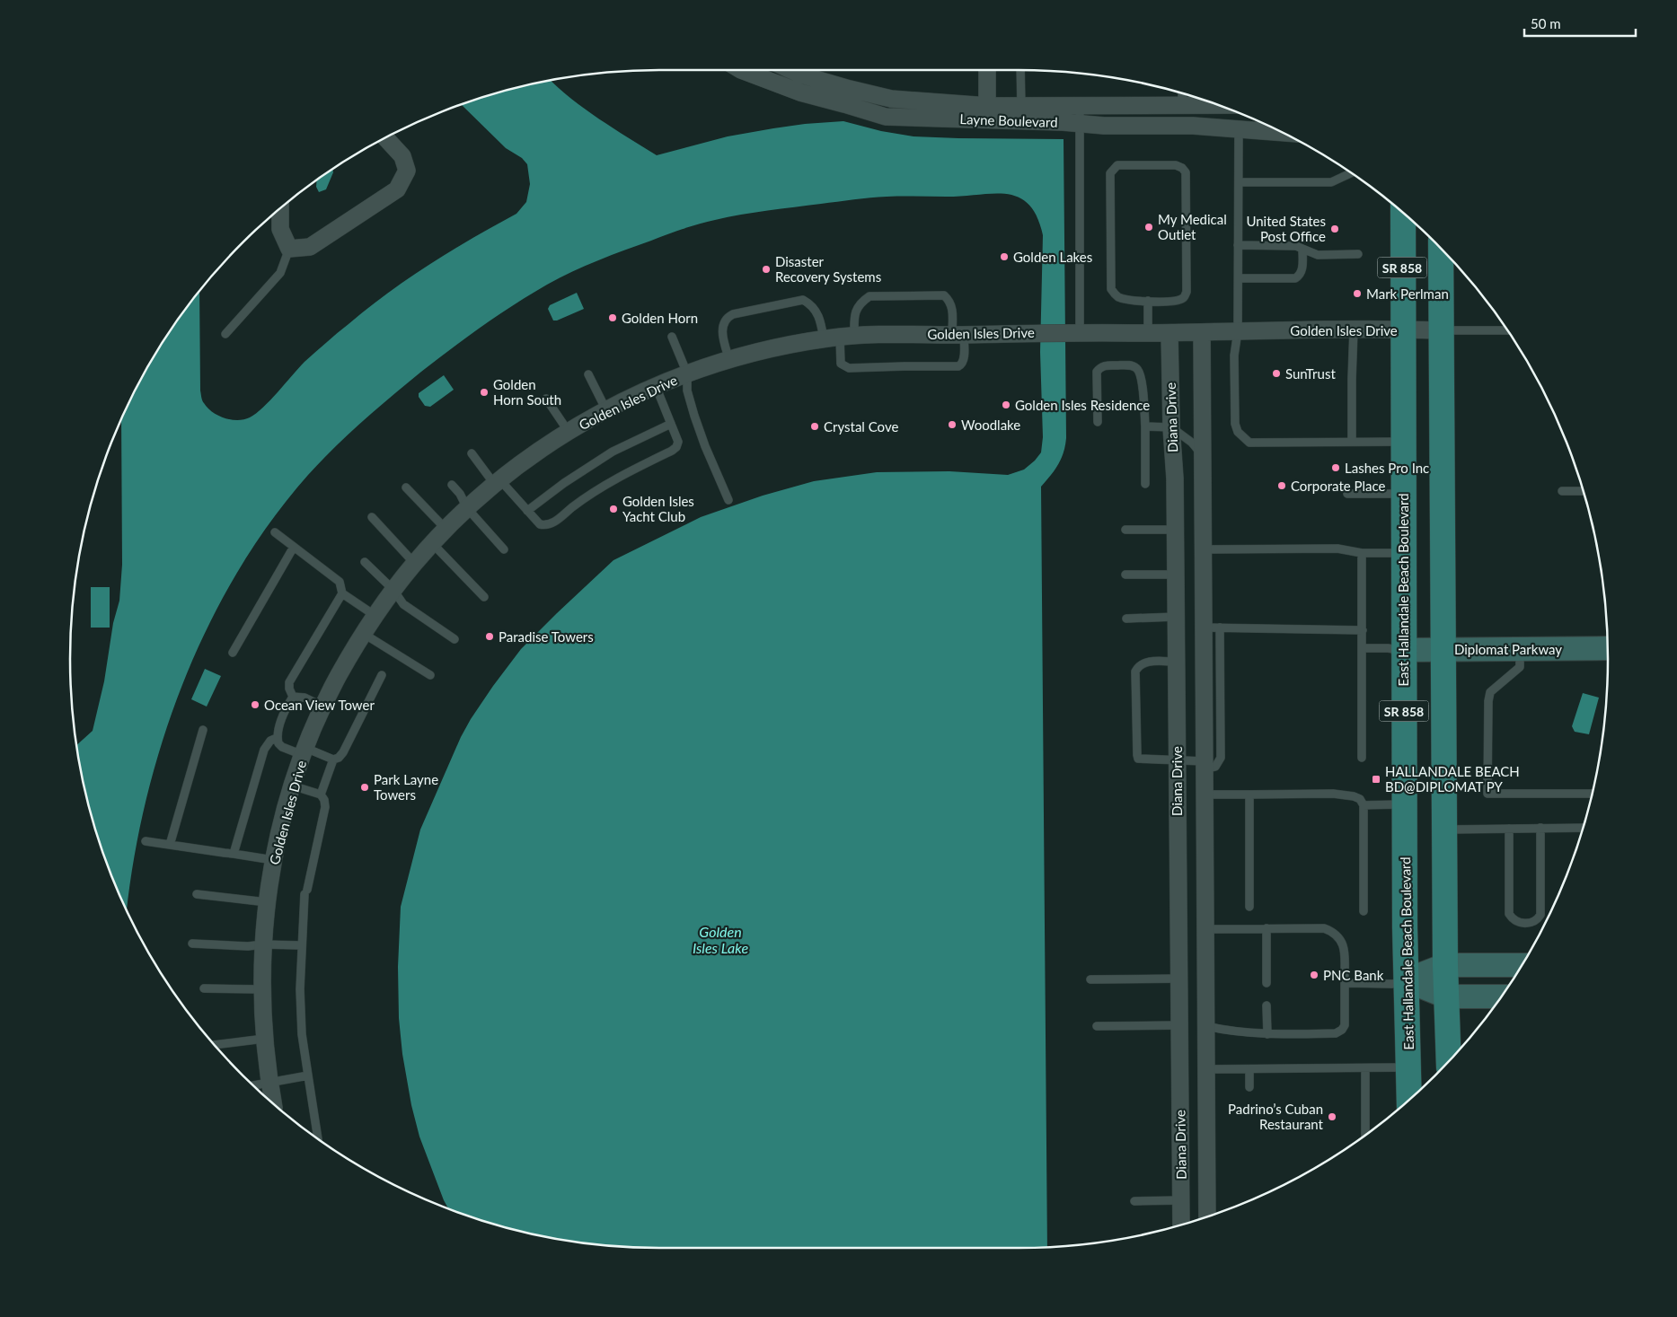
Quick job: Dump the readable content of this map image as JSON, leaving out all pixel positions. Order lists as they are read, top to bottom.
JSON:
{
  "streets": {
    "main road": ["SR 858", "East Hallandale Beach Boulevard"],
    "street": [
      "Layne Boulevard",
      "Golden Isles Drive",
      "Diana Drive",
      "Diplomat Parkway"
    ]
  },
  "crossings": [
    ["SR 858", "Golden Isles Drive"],
    ["SR 858", "Diplomat Parkway"],
    ["Golden Isles Drive", "Diana Drive"],
    ["Golden Isles Drive", "East Hallandale Beach Boulevard"],
    ["East Hallandale Beach Boulevard", "Diplomat Parkway"]
  ],
  "water": ["Golden Isles Lake"],
  "places": {
    "other": [
      "My Medical Outlet",
      "United States Post Office",
      "Golden Lakes",
      "Disaster Recovery Systems",
      "Mark Perlman",
      "Golden Horn",
      "SunTrust",
      "Golden Horn South",
      "Golden Isles Residence",
      "Woodlake",
      "Crystal Cove",
      "Lashes Pro Inc",
      "Corporate Place",
      "Golden Isles Yacht Club",
      "Paradise Towers",
      "Ocean View Tower",
      "Park Layne Towers",
      "PNC Bank",
      "Padrino’s Cuban Restaurant"
    ],
    "transit": ["HALLANDALE BEACH BD@DIPLOMAT PY"]
  },
  "scale_bar": "50 m"
}
